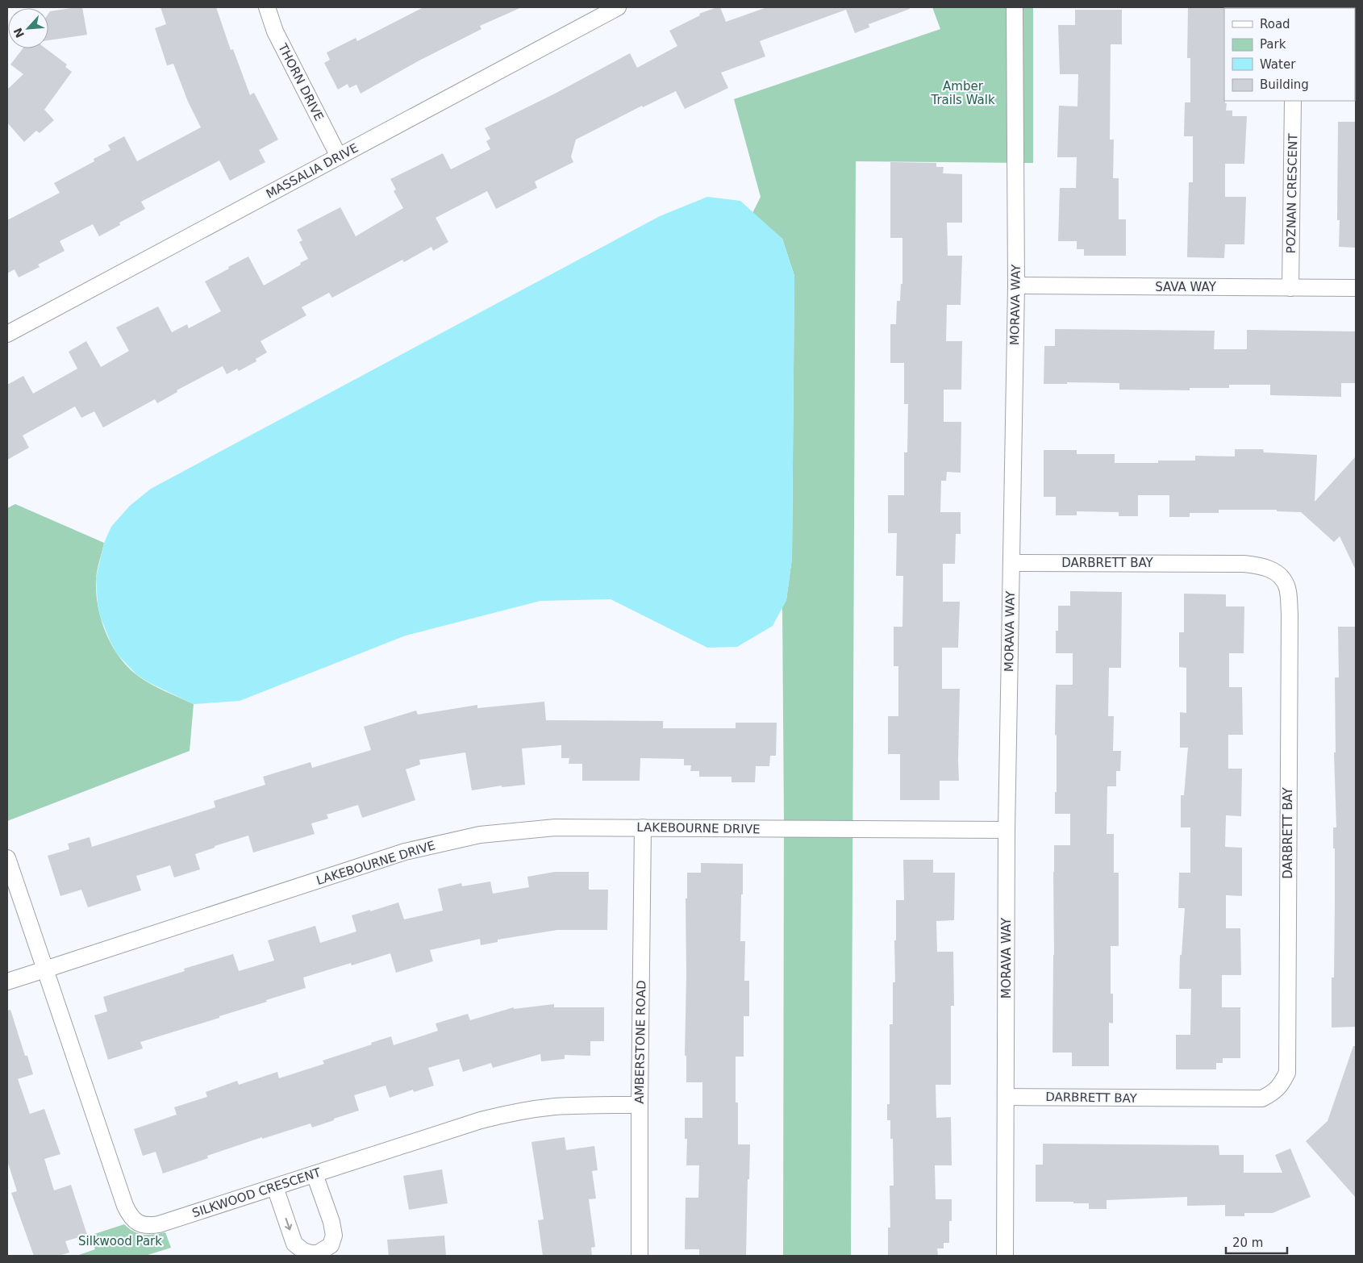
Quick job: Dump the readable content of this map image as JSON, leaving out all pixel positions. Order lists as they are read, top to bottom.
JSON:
{
  "streets": {
    "street": [
      "THORN DRIVE",
      "MASSALIA DRIVE",
      "POZNAN CRESCENT",
      "SAVA WAY",
      "MORAVA WAY",
      "DARBRETT BAY",
      "LAKEBOURNE DRIVE",
      "AMBERSTONE ROAD",
      "SILKWOOD CRESCENT"
    ]
  },
  "crossings": [
    ["THORN DRIVE", "MASSALIA DRIVE"],
    ["POZNAN CRESCENT", "SAVA WAY"],
    ["SAVA WAY", "MORAVA WAY"],
    ["MORAVA WAY", "DARBRETT BAY"],
    ["MORAVA WAY", "LAKEBOURNE DRIVE"],
    ["LAKEBOURNE DRIVE", "AMBERSTONE ROAD"],
    ["LAKEBOURNE DRIVE", "SILKWOOD CRESCENT"],
    ["AMBERSTONE ROAD", "SILKWOOD CRESCENT"]
  ],
  "parks": ["Amber Trails Walk", "Silkwood Park"],
  "legend": [
    "Road",
    "Park",
    "Water",
    "Building"
  ],
  "scale_bar": "20 m",
  "north": "bottom left"
}
